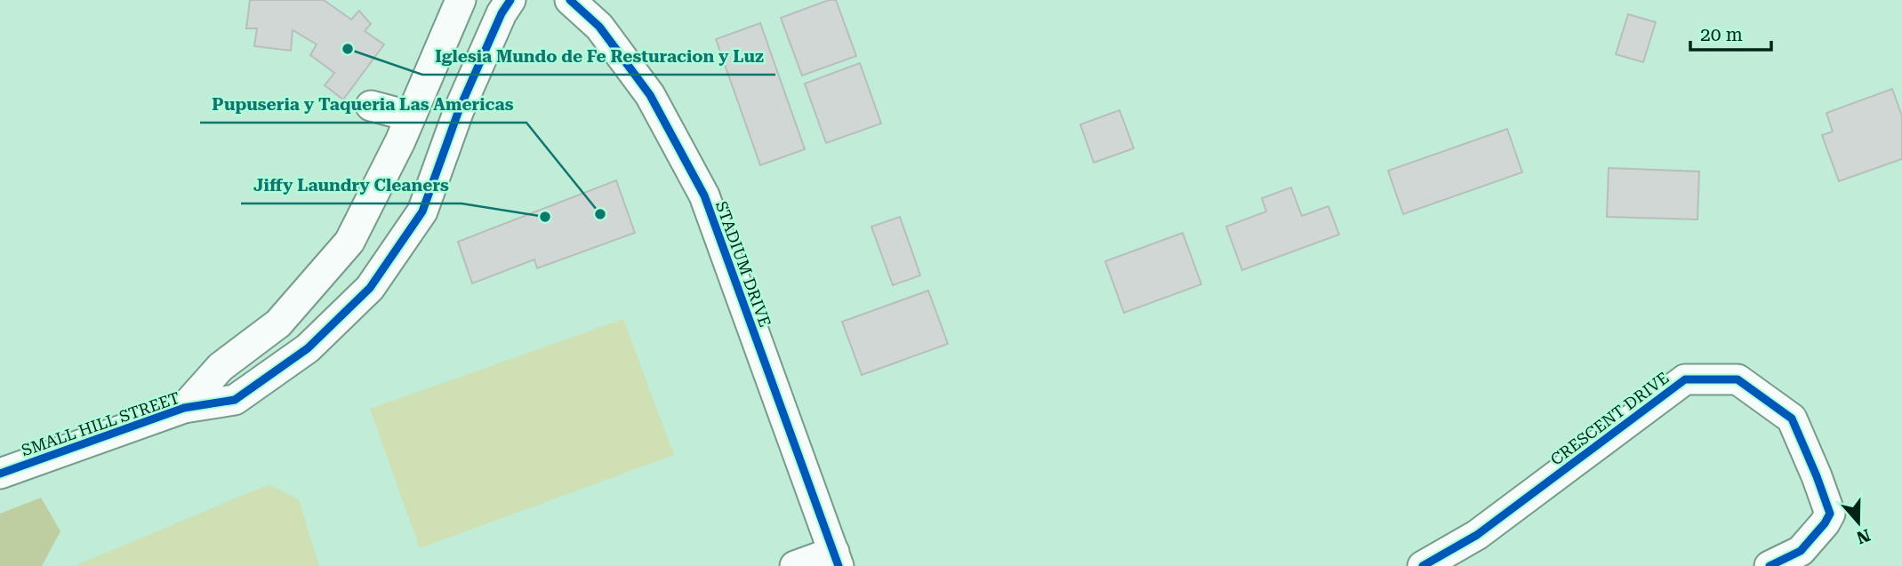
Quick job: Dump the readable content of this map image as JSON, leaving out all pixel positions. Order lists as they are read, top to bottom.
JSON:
{
  "streets": {
    "street": ["STADIUM DRIVE", "CRESCENT DRIVE", "SMALL HILL STREET"]
  },
  "places": ["Iglesia Mundo de Fe Resturacion y Luz", "Pupuseria y Taqueria Las Americas", "Jiffy Laundry Cleaners"],
  "scale_bar": "20 m",
  "north": "bottom"
}
